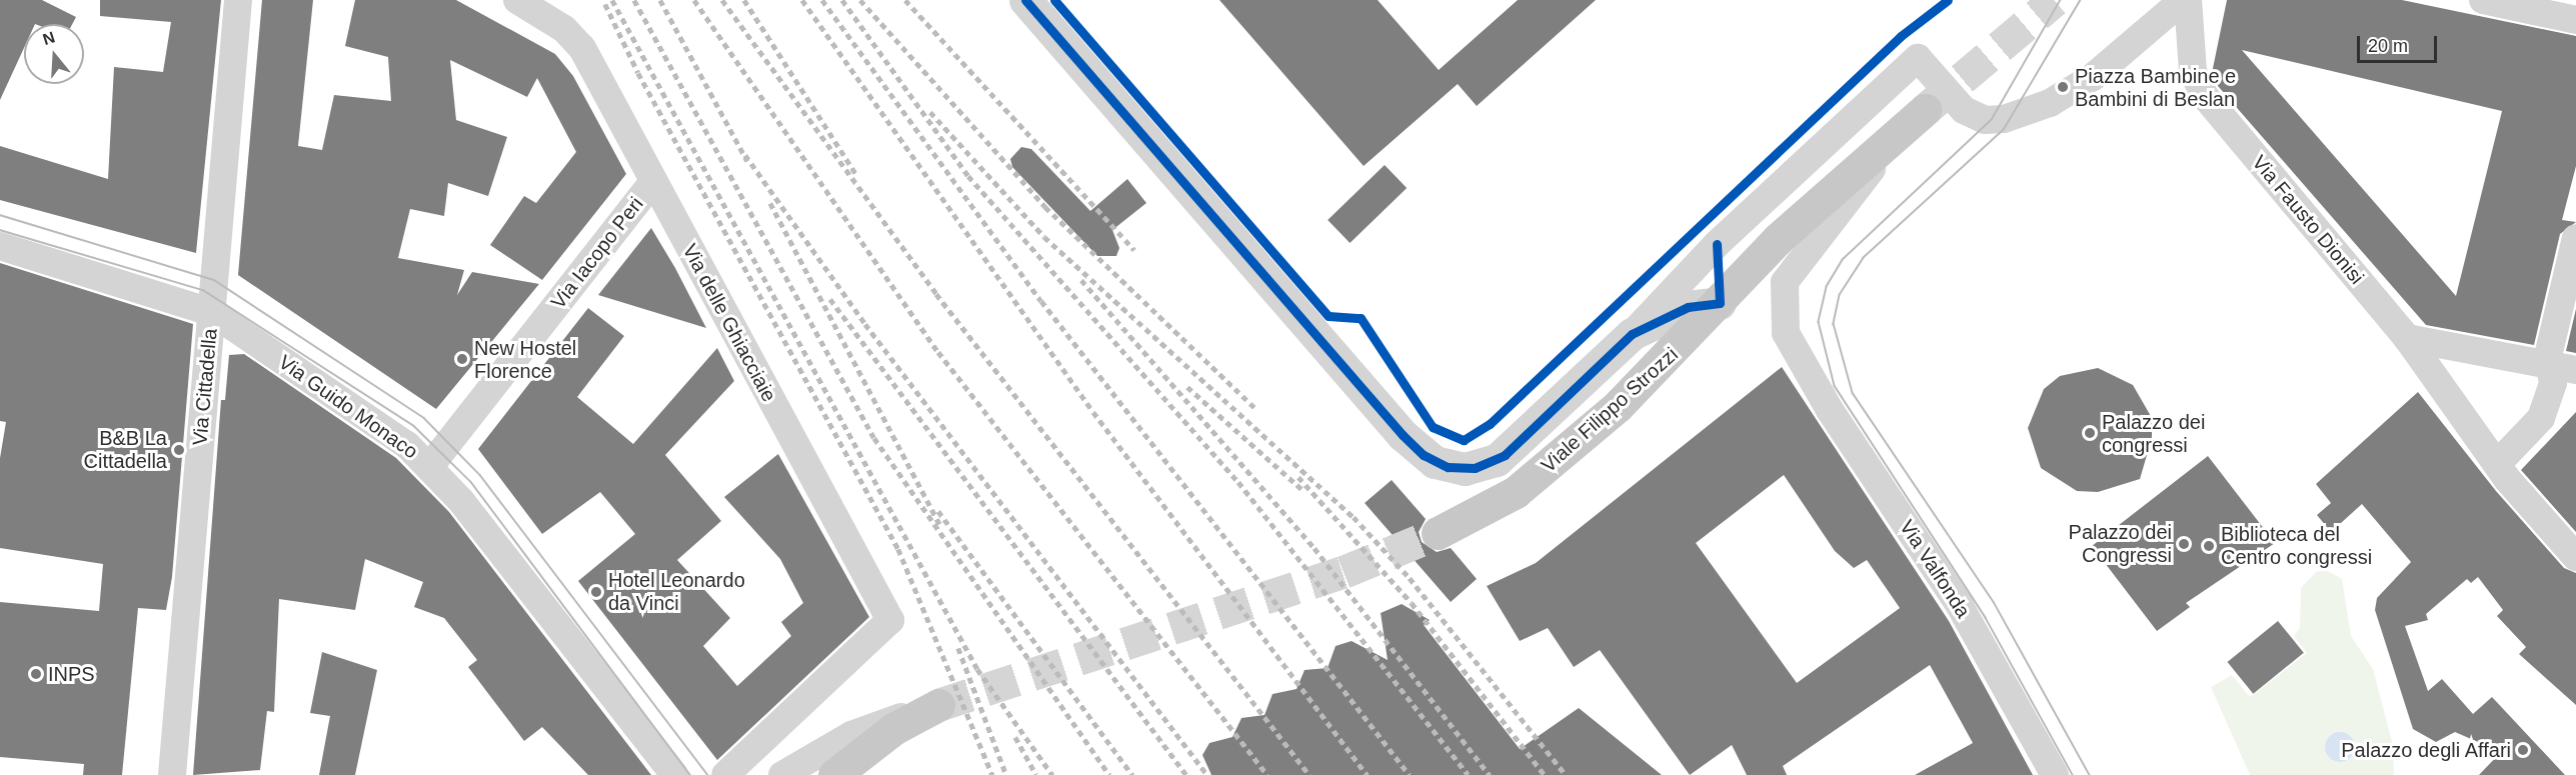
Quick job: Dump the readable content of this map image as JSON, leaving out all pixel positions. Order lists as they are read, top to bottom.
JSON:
{
  "streets": {
    "main road": ["Viale Filippo Strozzi"],
    "street": [
      "Via Fausto Dionisi",
      "Via Iacopo Peri",
      "Via delle Ghiacciaie",
      "Via Cittadella",
      "Via Guido Monaco",
      "Via Valfonda"
    ]
  },
  "crossings": [
    ["Via Iacopo Peri", "Via delle Ghiacciaie"],
    ["Via Iacopo Peri", "Via Guido Monaco"],
    ["Via Cittadella", "Via Guido Monaco"],
    ["Viale Filippo Strozzi", "Via Valfonda"]
  ],
  "places": [
    "Piazza Bambine e Bambini di Beslan",
    "New Hostel Florence",
    "Palazzo dei congressi",
    "B&B La Cittadella",
    "Palazzo dei Congressi",
    "Biblioteca del Centro congressi",
    "Hotel Leonardo da Vinci",
    "INPS",
    "Palazzo degli Affari"
  ],
  "scale_bar": "20 m",
  "north": "top"
}
